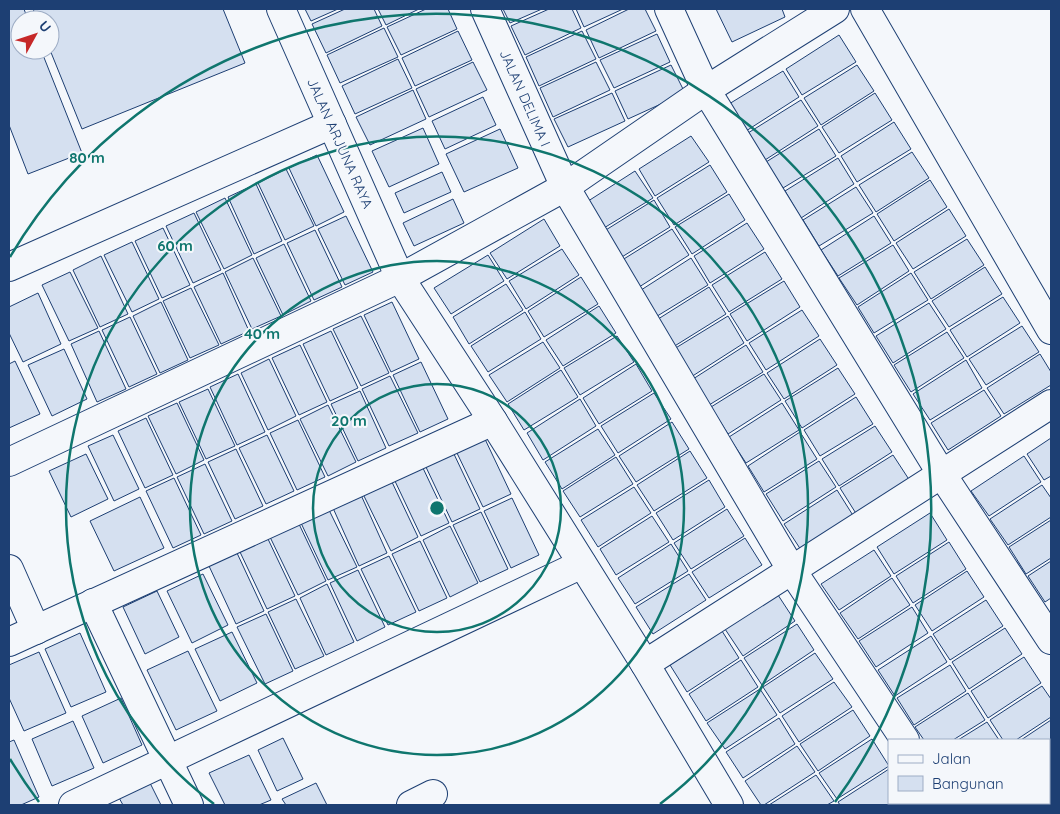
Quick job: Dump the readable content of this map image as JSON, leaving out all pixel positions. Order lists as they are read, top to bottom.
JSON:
{
  "streets": {
    "street": ["JALAN DELIMA I", "JALAN ARJUNA RAYA"]
  },
  "legend": ["Jalan", "Bangunan"],
  "north": "top right",
  "rings": [
    "80 m",
    "60 m",
    "40 m",
    "20 m"
  ]
}
